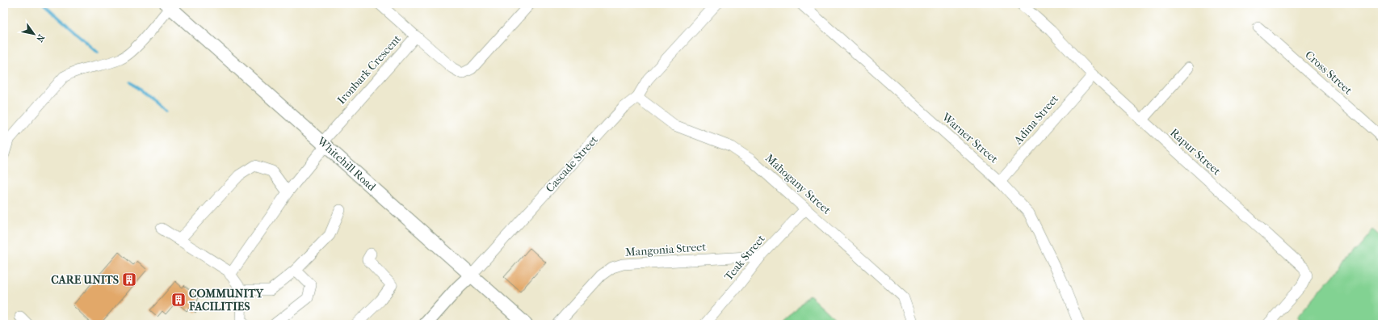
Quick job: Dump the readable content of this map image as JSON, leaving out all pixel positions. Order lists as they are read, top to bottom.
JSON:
{
  "streets": {
    "street": [
      "Ironbark Crescent",
      "Cross Street",
      "Adina Street",
      "Warner Street",
      "Rapur Street",
      "Whitehill Road",
      "Cascade Street",
      "Mahogany Street",
      "Mangonia Street",
      "Teak Street"
    ]
  },
  "crossings": [
    ["Ironbark Crescent", "Whitehill Road"],
    ["Adina Street", "Warner Street"],
    ["Adina Street", "Rapur Street"],
    ["Whitehill Road", "Cascade Street"],
    ["Cascade Street", "Mahogany Street"],
    ["Mahogany Street", "Teak Street"],
    ["Mangonia Street", "Teak Street"]
  ],
  "places": {
    "building": ["CARE UNITS", "COMMUNITY FACILITIES"]
  },
  "north": "bottom right"
}
